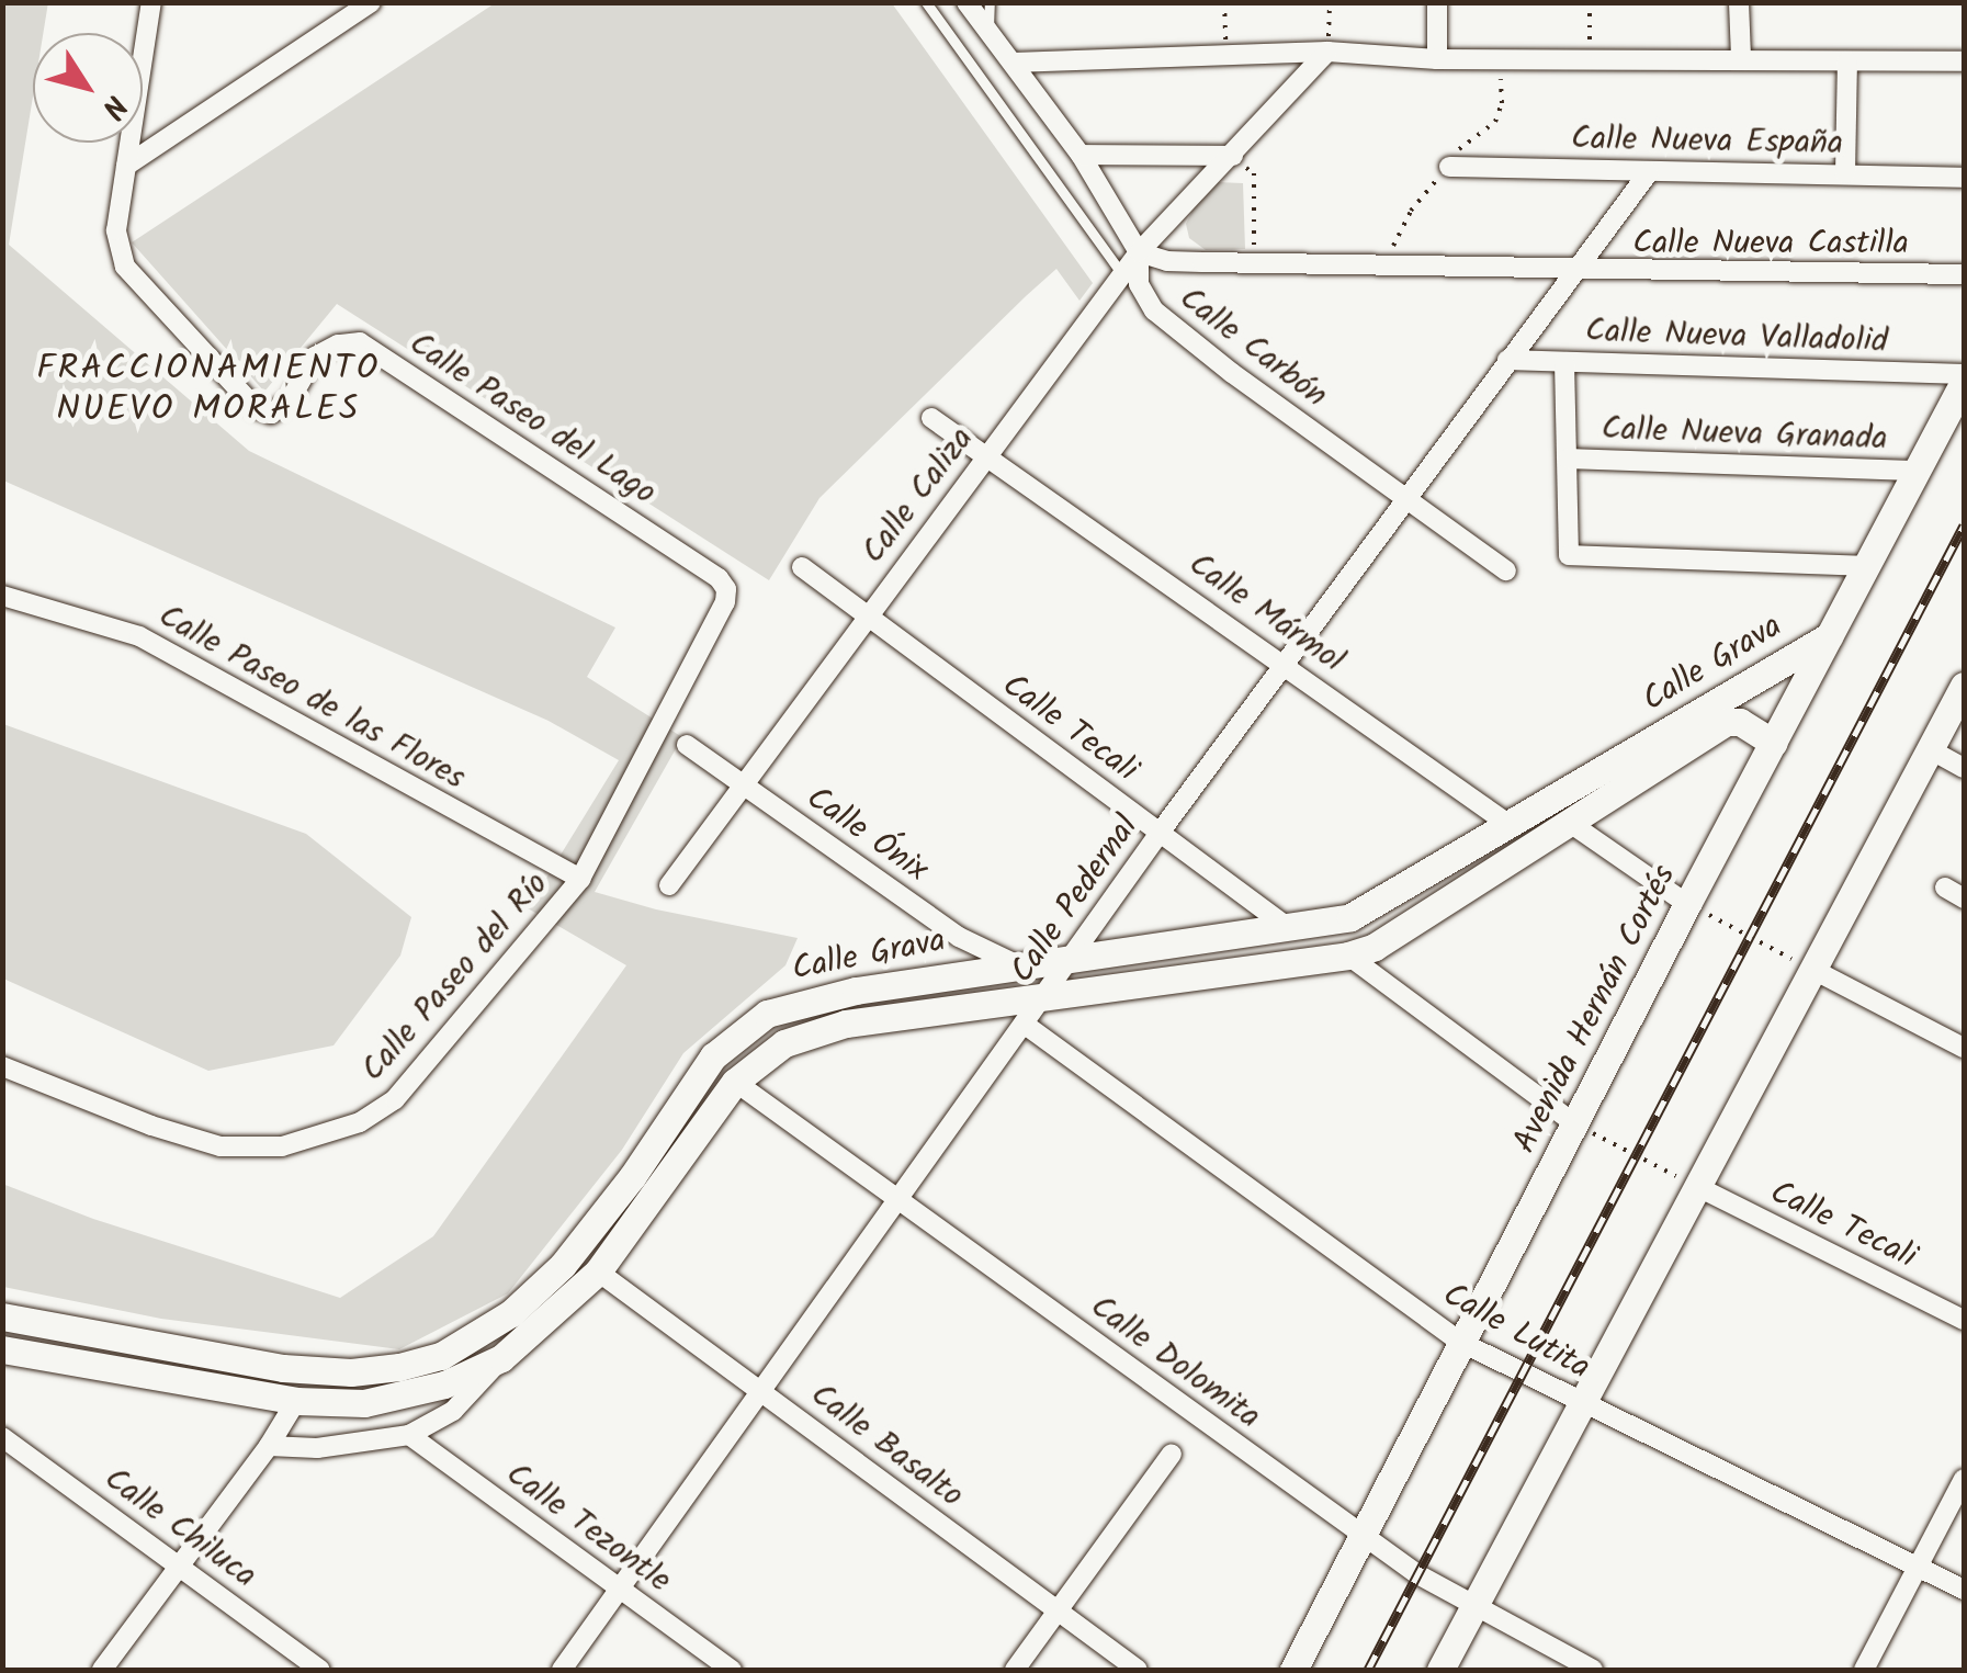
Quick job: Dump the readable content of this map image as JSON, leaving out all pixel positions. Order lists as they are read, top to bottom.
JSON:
{
  "streets": {
    "main road": ["Calle Grava", "Avenida Hernán Cortés"],
    "street": [
      "Calle Nueva España",
      "Calle Nueva Castilla",
      "Calle Nueva Valladolid",
      "Calle Carbón",
      "Calle Paseo del Lago",
      "Calle Nueva Granada",
      "Calle Caliza",
      "Calle Mármol",
      "Calle Paseo de las Flores",
      "Calle Tecali",
      "Calle Ónix",
      "Calle Pedernal",
      "Calle Paseo del Río",
      "Calle Lutita",
      "Calle Dolomita",
      "Calle Basalto",
      "Calle Chiluca",
      "Calle Tezontle"
    ]
  },
  "crossings": [
    ["Calle Nueva España", "Calle Pedernal"],
    ["Calle Nueva Castilla", "Calle Carbón"],
    ["Calle Nueva Castilla", "Calle Caliza"],
    ["Calle Nueva Castilla", "Calle Pedernal"],
    ["Calle Nueva Valladolid", "Calle Pedernal"],
    ["Calle Nueva Valladolid", "Avenida Hernán Cortés"],
    ["Calle Carbón", "Calle Caliza"],
    ["Calle Carbón", "Calle Pedernal"],
    ["Calle Paseo del Lago", "Calle Paseo del Río"],
    ["Calle Nueva Granada", "Avenida Hernán Cortés"],
    ["Calle Caliza", "Calle Mármol"],
    ["Calle Caliza", "Calle Tecali"],
    ["Calle Caliza", "Calle Ónix"],
    ["Calle Mármol", "Calle Grava"],
    ["Calle Mármol", "Calle Pedernal"],
    ["Calle Grava", "Calle Tecali"],
    ["Calle Grava", "Calle Ónix"],
    ["Calle Grava", "Calle Pedernal"],
    ["Calle Grava", "Avenida Hernán Cortés"],
    ["Calle Grava", "Calle Dolomita"],
    ["Calle Grava", "Calle Basalto"],
    ["Calle Paseo de las Flores", "Calle Paseo del Río"],
    ["Calle Tecali", "Calle Pedernal"],
    ["Calle Pedernal", "Calle Lutita"],
    ["Calle Pedernal", "Calle Dolomita"],
    ["Calle Pedernal", "Calle Basalto"],
    ["Calle Pedernal", "Calle Tezontle"],
    ["Avenida Hernán Cortés", "Calle Lutita"],
    ["Avenida Hernán Cortés", "Calle Dolomita"]
  ],
  "districts": ["FRACCIONAMIENTO NUEVO MORALES"],
  "north": "bottom right"
}
